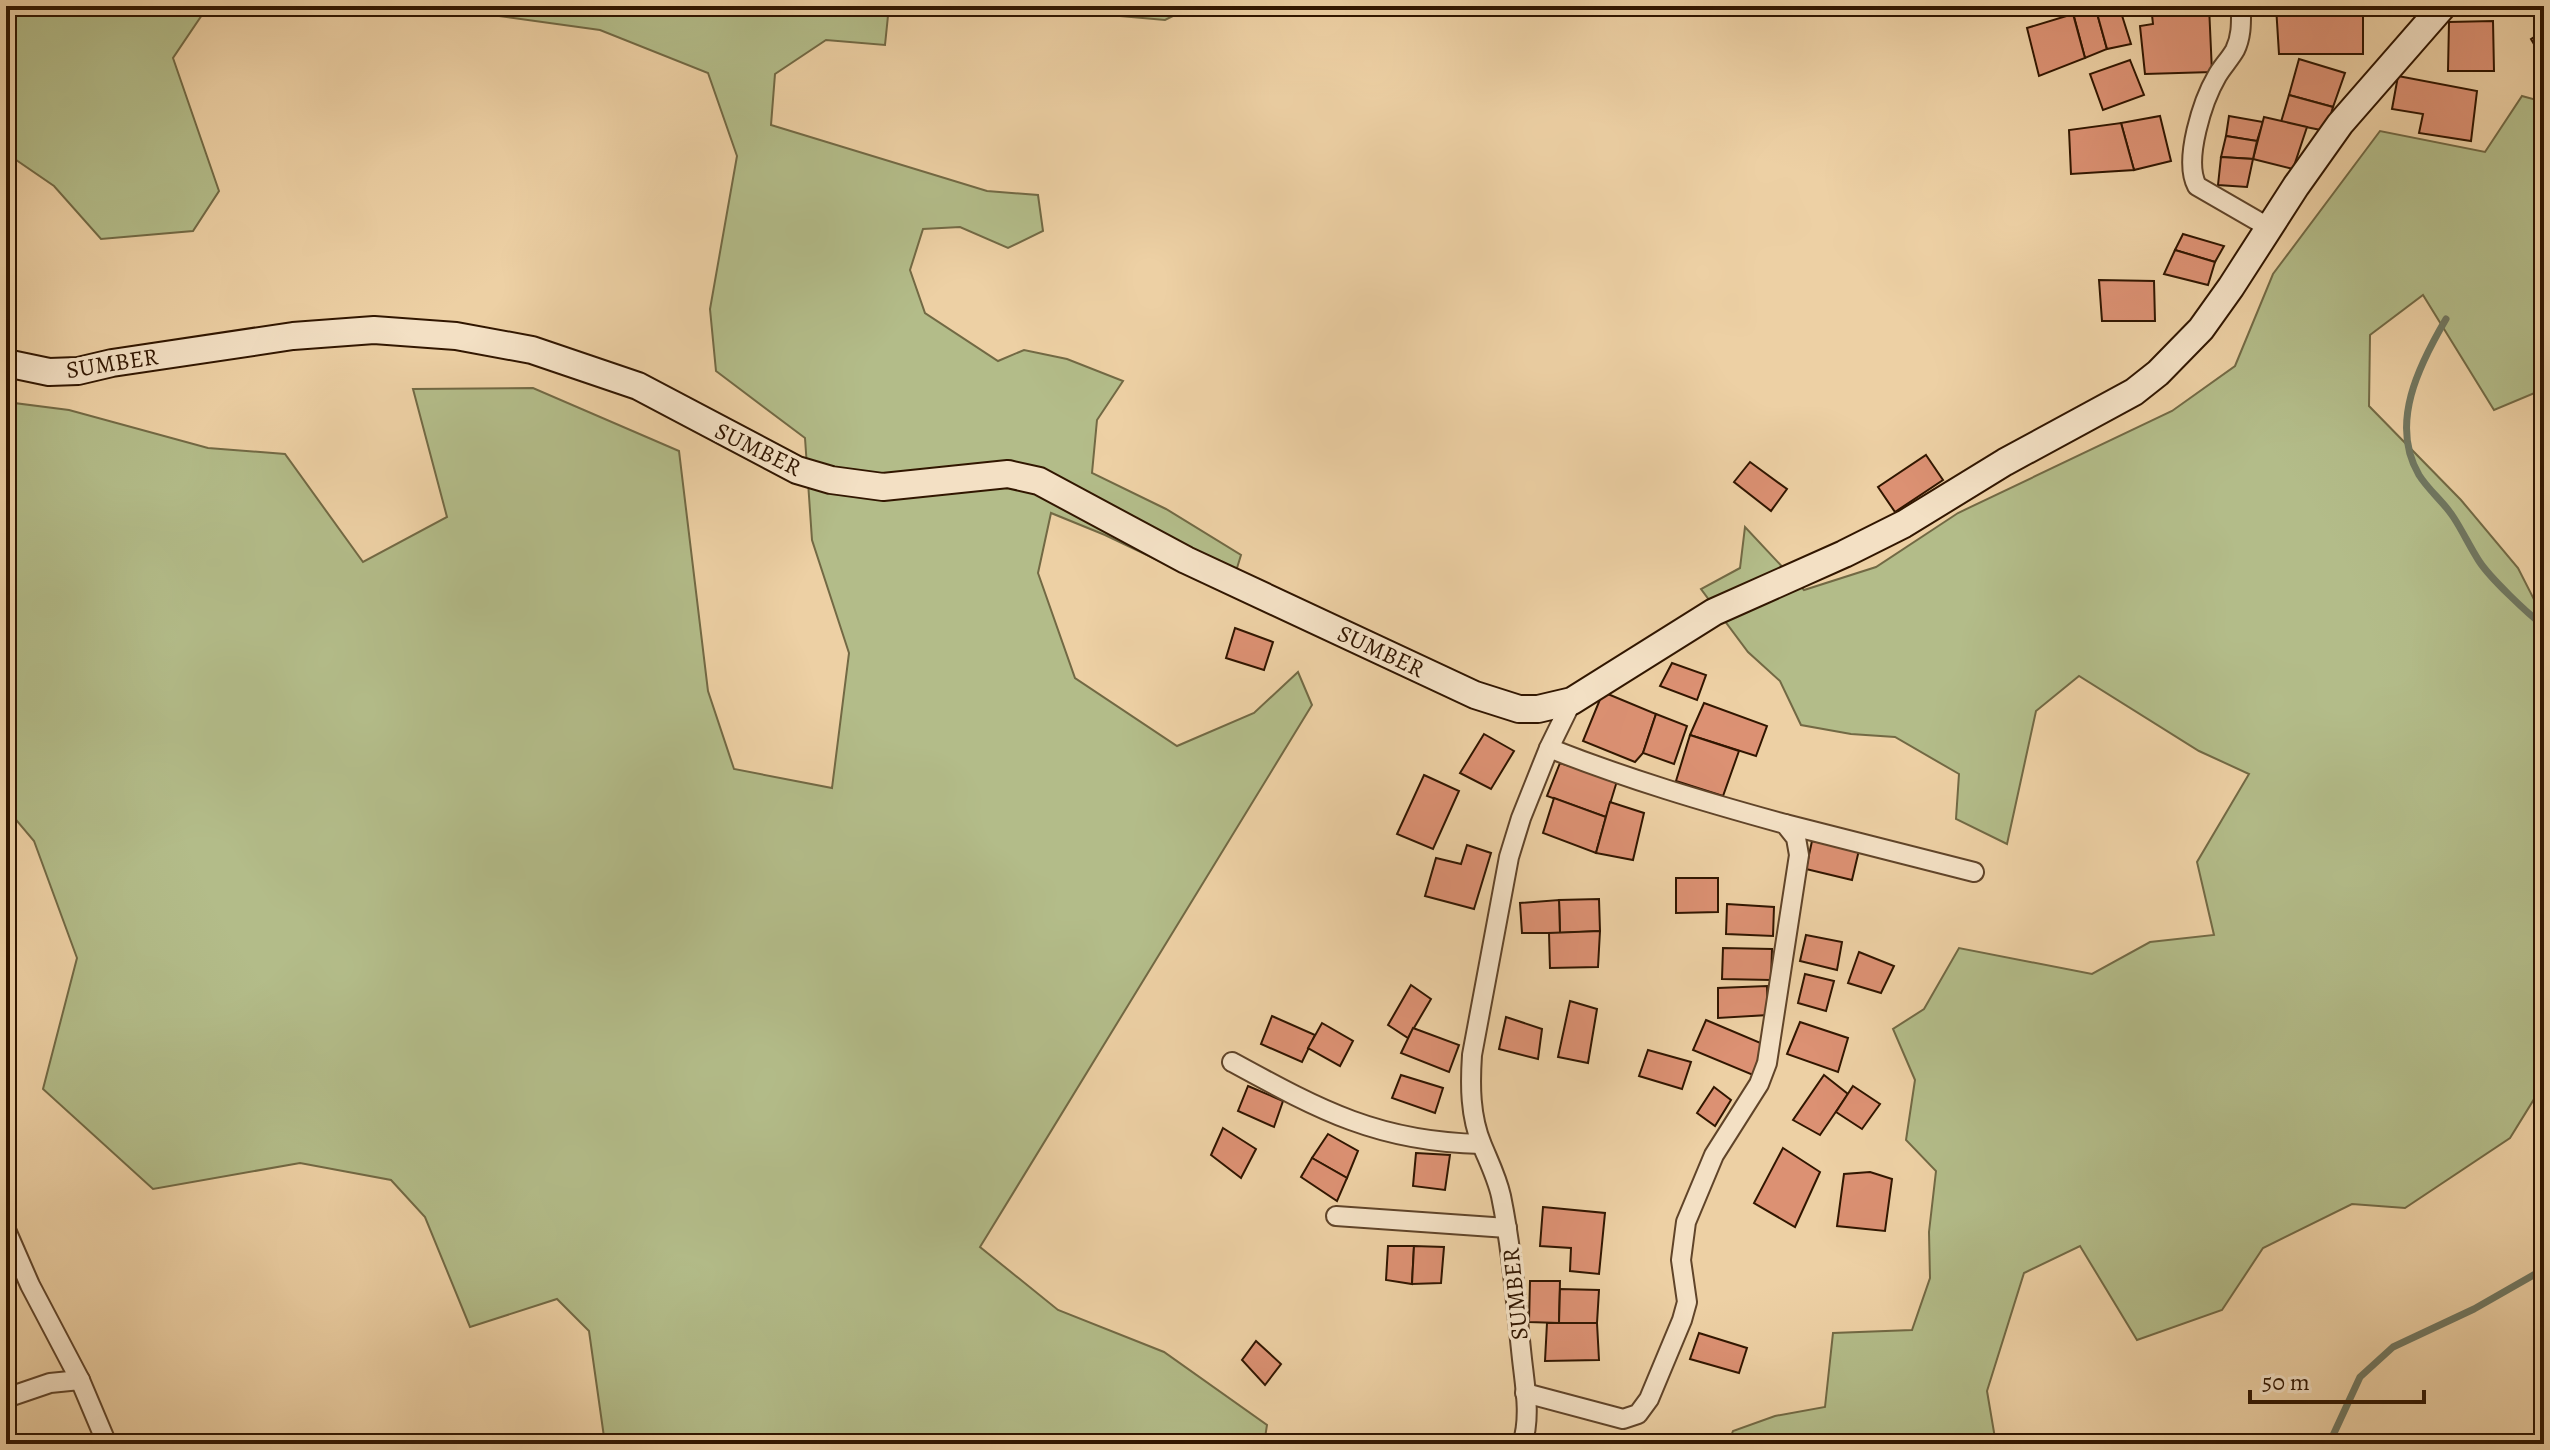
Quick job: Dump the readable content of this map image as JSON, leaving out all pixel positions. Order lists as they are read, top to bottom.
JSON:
{
  "streets": {
    "street": ["SUMBER"]
  },
  "scale_bar": "50 m"
}
